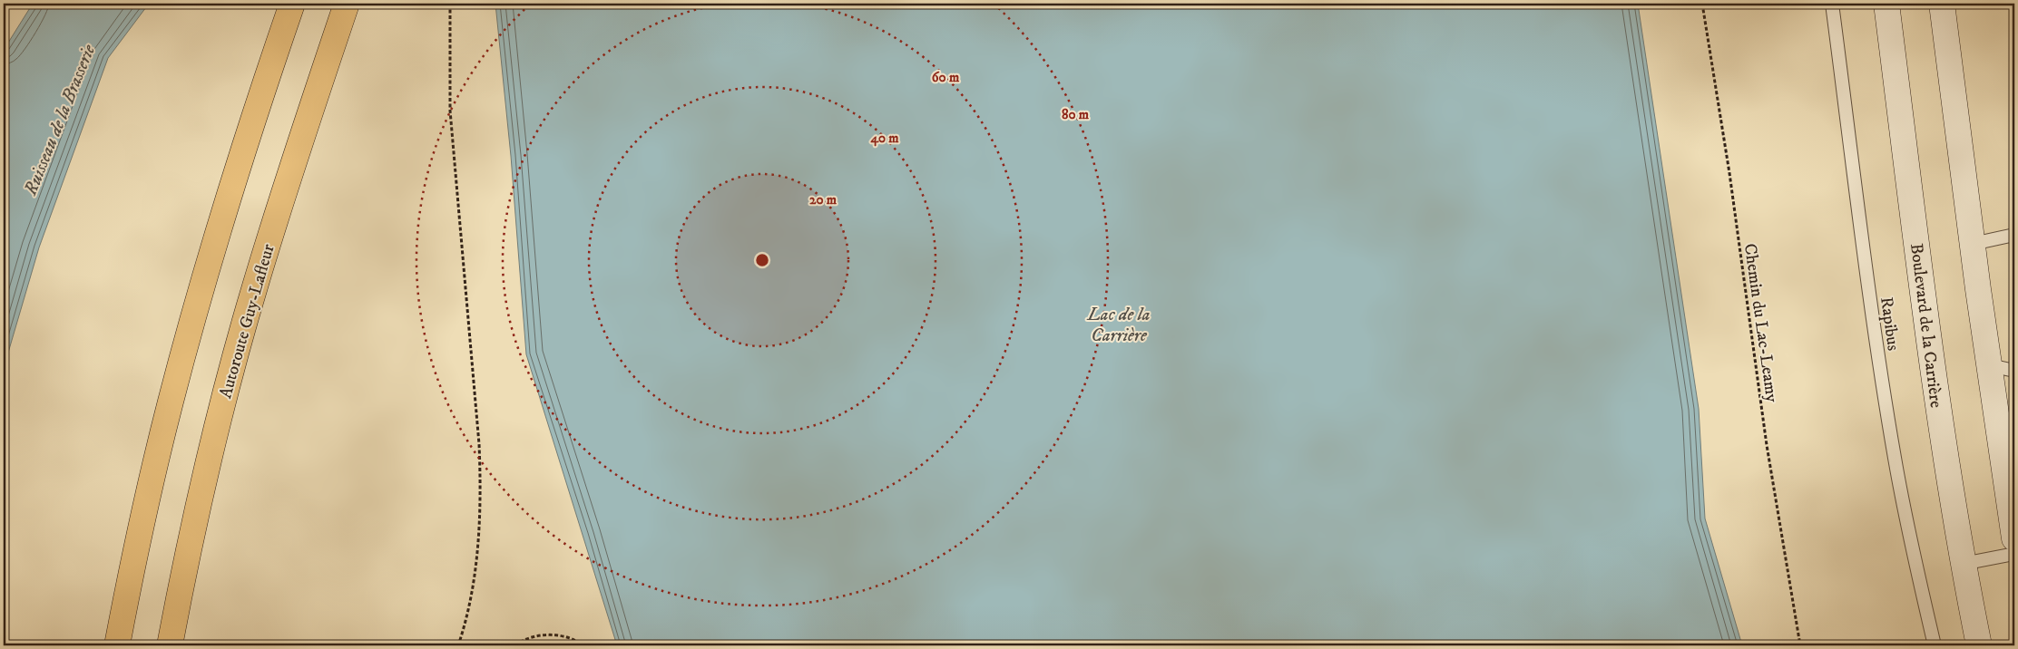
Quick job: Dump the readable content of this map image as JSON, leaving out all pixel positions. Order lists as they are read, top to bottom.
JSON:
{
  "streets": {
    "highway": ["Autoroute Guy-Lafleur"],
    "main road": ["Boulevard de la Carrière"],
    "lane": ["Rapibus"],
    "path": ["Chemin du Lac-Leamy"]
  },
  "water": ["Ruisseau de la Brasserie", "Lac de la Carrière"],
  "rings": [
    "60 m",
    "80 m",
    "40 m",
    "20 m"
  ]
}
